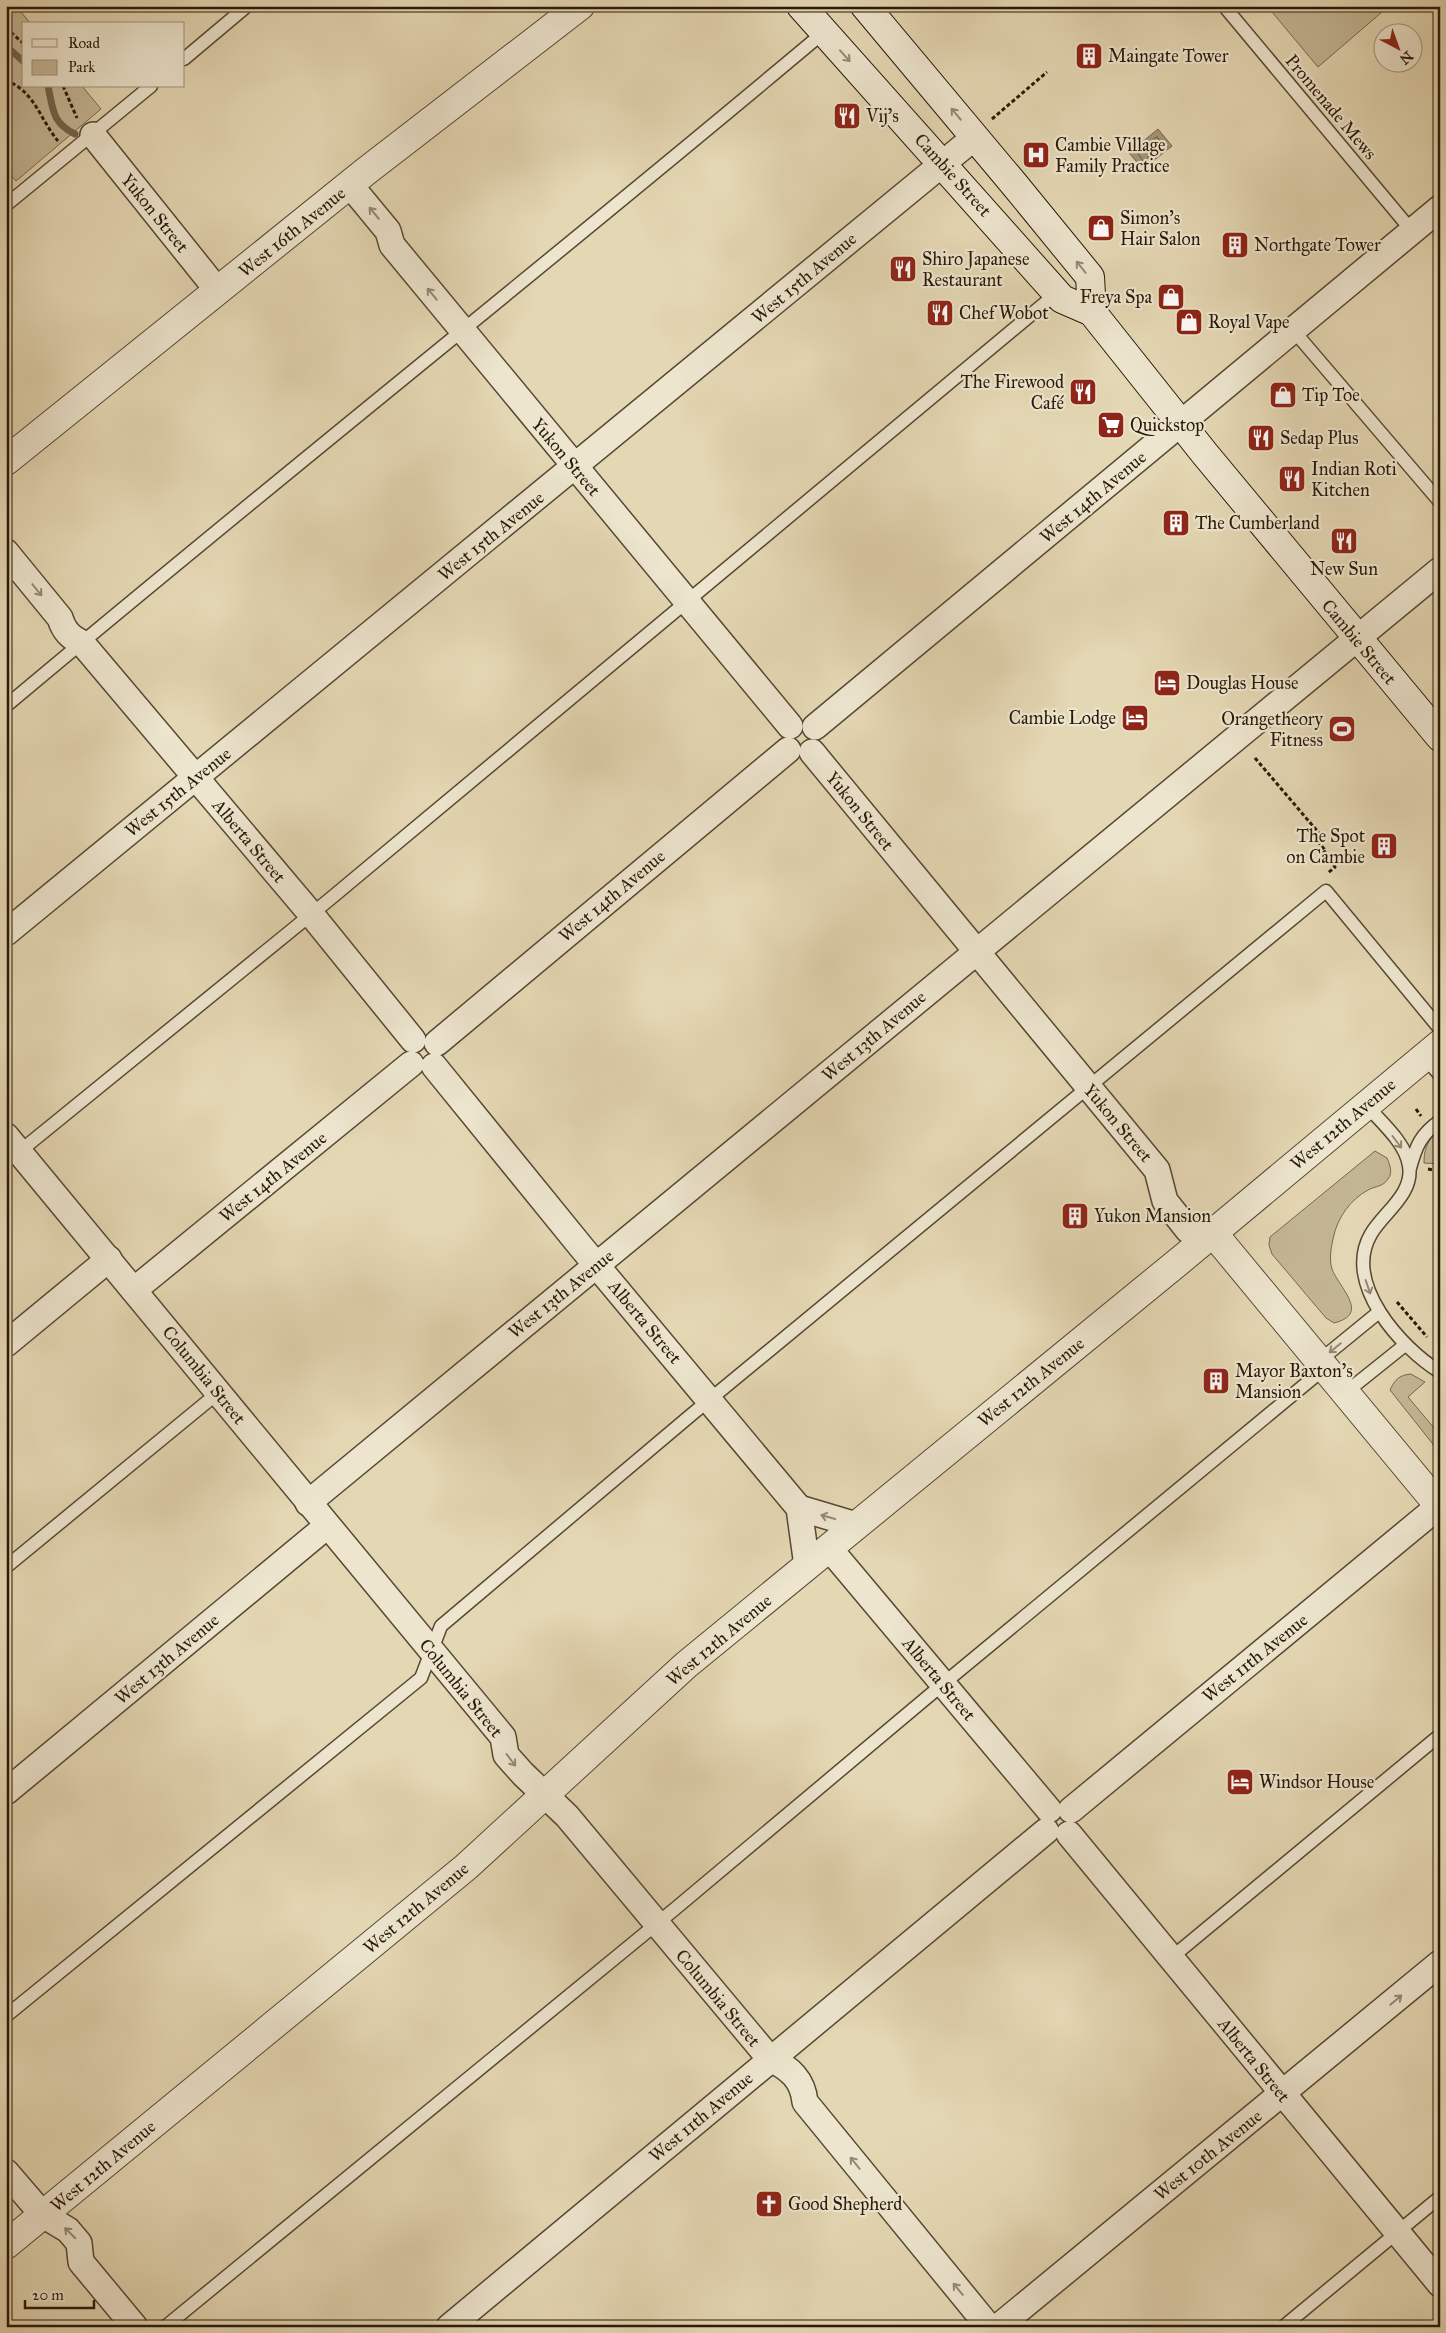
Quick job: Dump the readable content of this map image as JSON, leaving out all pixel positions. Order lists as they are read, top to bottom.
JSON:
{
  "streets": {
    "street": [
      "Cambie Street",
      "Yukon Street",
      "West 16th Avenue",
      "West 15th Avenue",
      "West 14th Avenue",
      "Alberta Street",
      "West 13th Avenue",
      "West 12th Avenue",
      "Columbia Street",
      "West 11th Avenue",
      "West 10th Avenue"
    ],
    "lane": ["Promenade Mews"]
  },
  "crossings": [
    ["Promenade Mews", "West 14th Avenue"],
    ["Cambie Street", "West 15th Avenue"],
    ["Cambie Street", "West 14th Avenue"],
    ["Cambie Street", "West 13th Avenue"],
    ["Yukon Street", "West 16th Avenue"],
    ["Yukon Street", "West 15th Avenue"],
    ["Yukon Street", "West 14th Avenue"],
    ["Yukon Street", "West 13th Avenue"],
    ["Yukon Street", "West 12th Avenue"],
    ["West 15th Avenue", "Alberta Street"],
    ["West 14th Avenue", "Alberta Street"],
    ["West 14th Avenue", "Columbia Street"],
    ["Alberta Street", "West 13th Avenue"],
    ["Alberta Street", "West 12th Avenue"],
    ["Alberta Street", "West 11th Avenue"],
    ["Alberta Street", "West 10th Avenue"],
    ["West 13th Avenue", "Columbia Street"],
    ["West 12th Avenue", "Columbia Street"],
    ["Columbia Street", "West 11th Avenue"]
  ],
  "one_way": ["West 10th Avenue"],
  "places": {
    "building": [
      "Maingate Tower",
      "Northgate Tower",
      "The Cumberland",
      "The Spot on Cambie",
      "Yukon Mansion",
      "Mayor Baxton's Mansion"
    ],
    "restaurant": [
      "Vij's",
      "Shiro Japanese Restaurant",
      "Chef Wobot",
      "The Firewood Café",
      "Sedap Plus",
      "Indian Roti Kitchen",
      "New Sun"
    ],
    "hospital": ["Cambie Village Family Practice"],
    "shop": [
      "Simon's Hair Salon",
      "Freya Spa",
      "Royal Vape",
      "Tip Toe"
    ],
    "supermarket": ["Quickstop"],
    "hotel": ["Douglas House", "Cambie Lodge", "Windsor House"],
    "sports": ["Orangetheory Fitness"],
    "church": ["Good Shepherd"]
  },
  "legend": ["Road", "Park"],
  "scale_bar": "20 m",
  "north": "bottom right"
}
